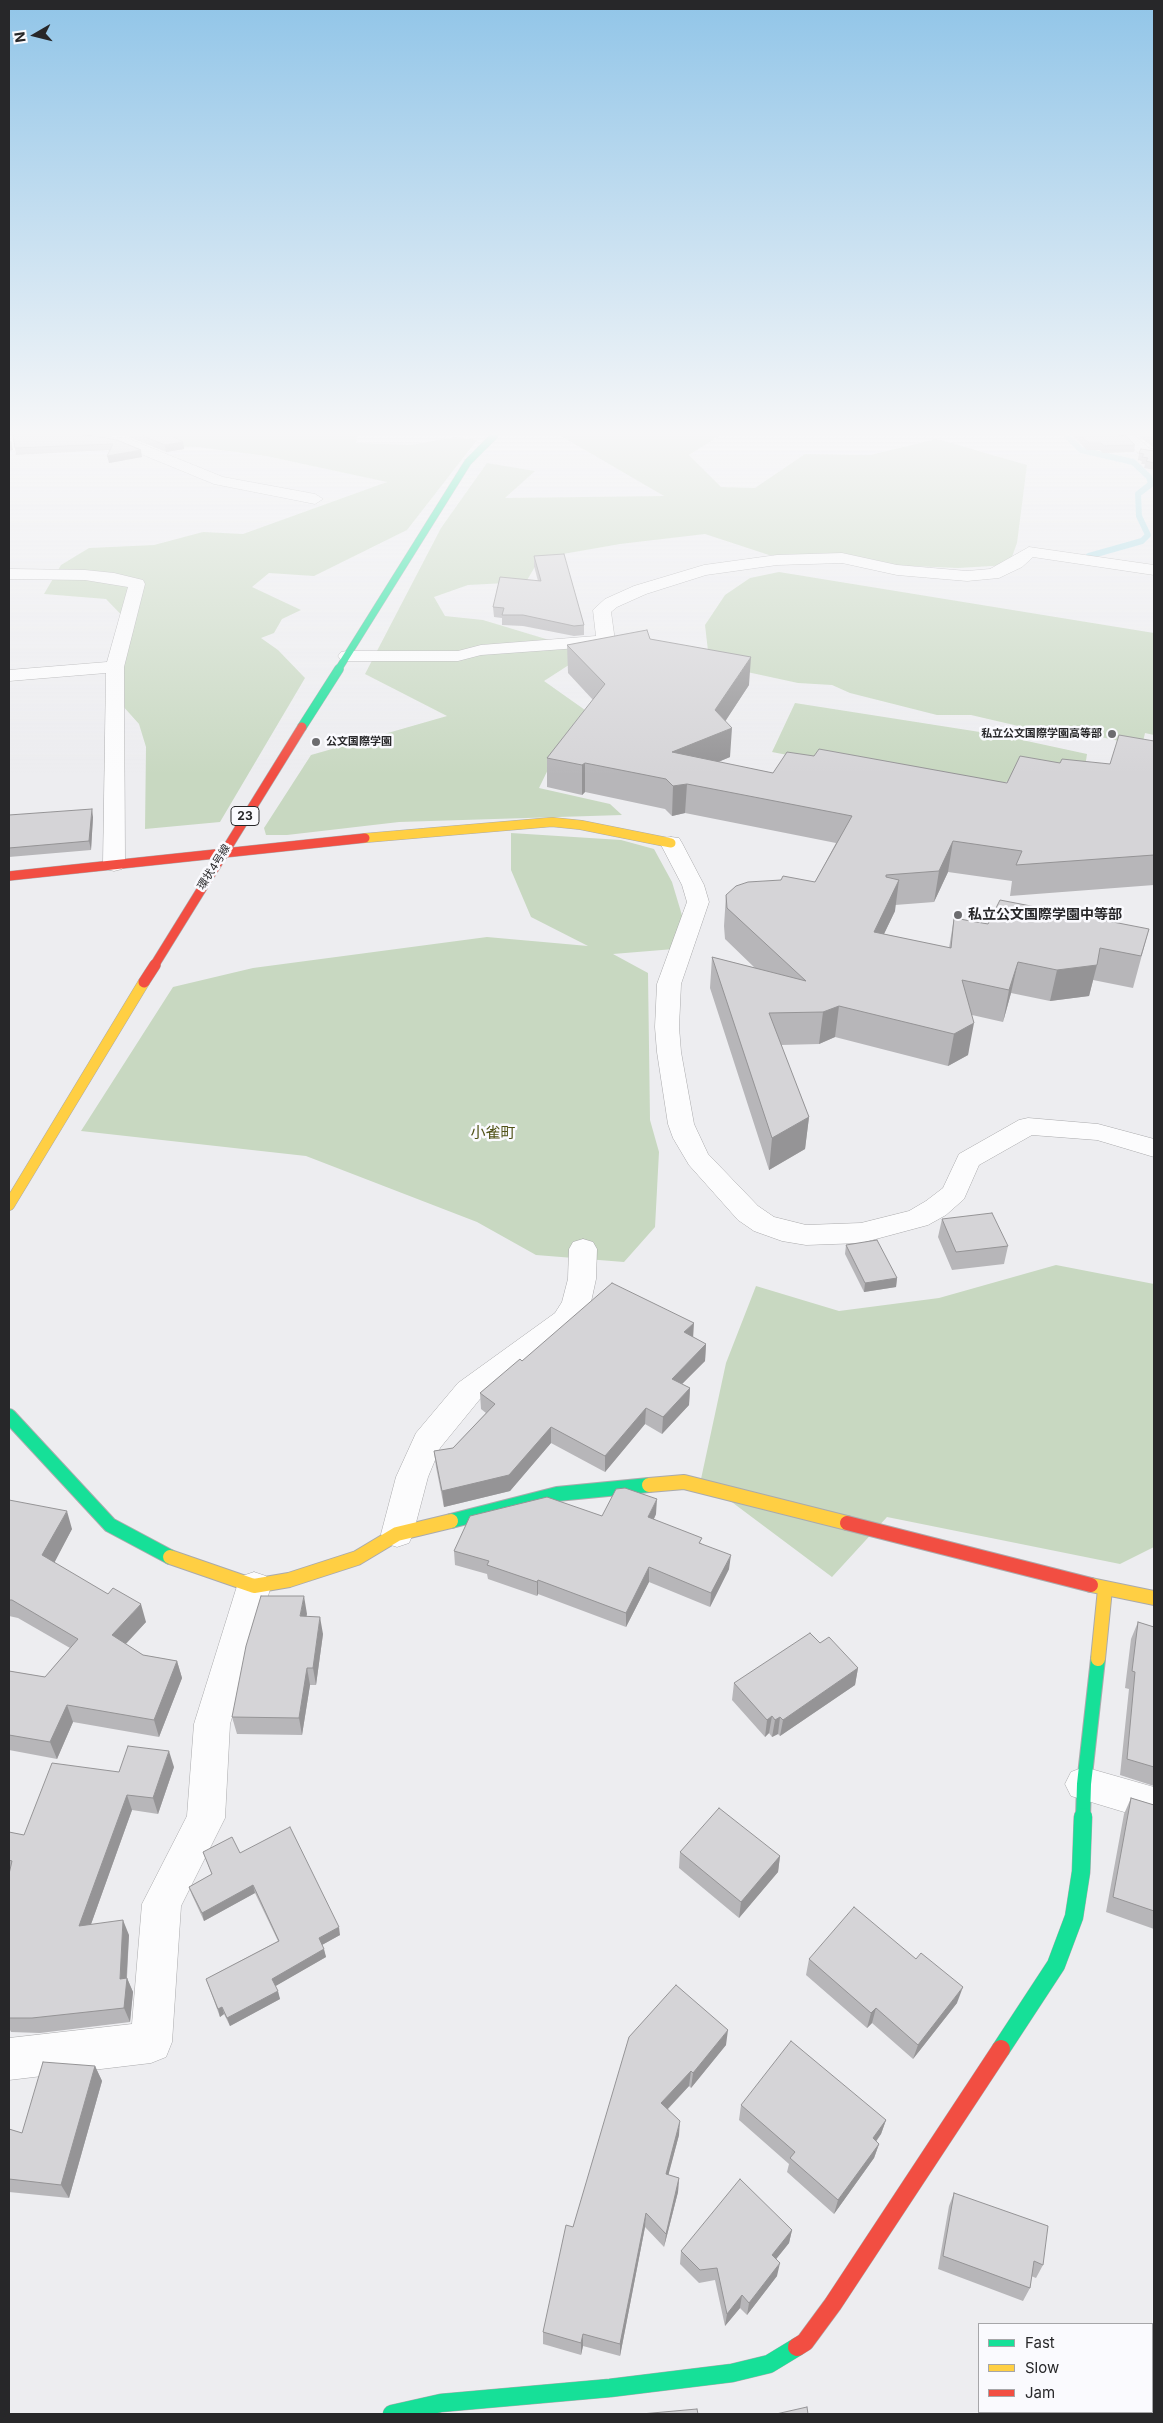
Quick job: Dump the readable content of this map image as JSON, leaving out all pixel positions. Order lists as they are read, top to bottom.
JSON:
{
  "streets": {
    "street": ["23", "環状4号線"]
  },
  "districts": ["小雀町"],
  "places": ["私立公文国際学園高等部", "公文国際学園", "私立公文国際学園中等部"],
  "legend": ["Fast", "Slow", "Jam"],
  "north": "left"
}
